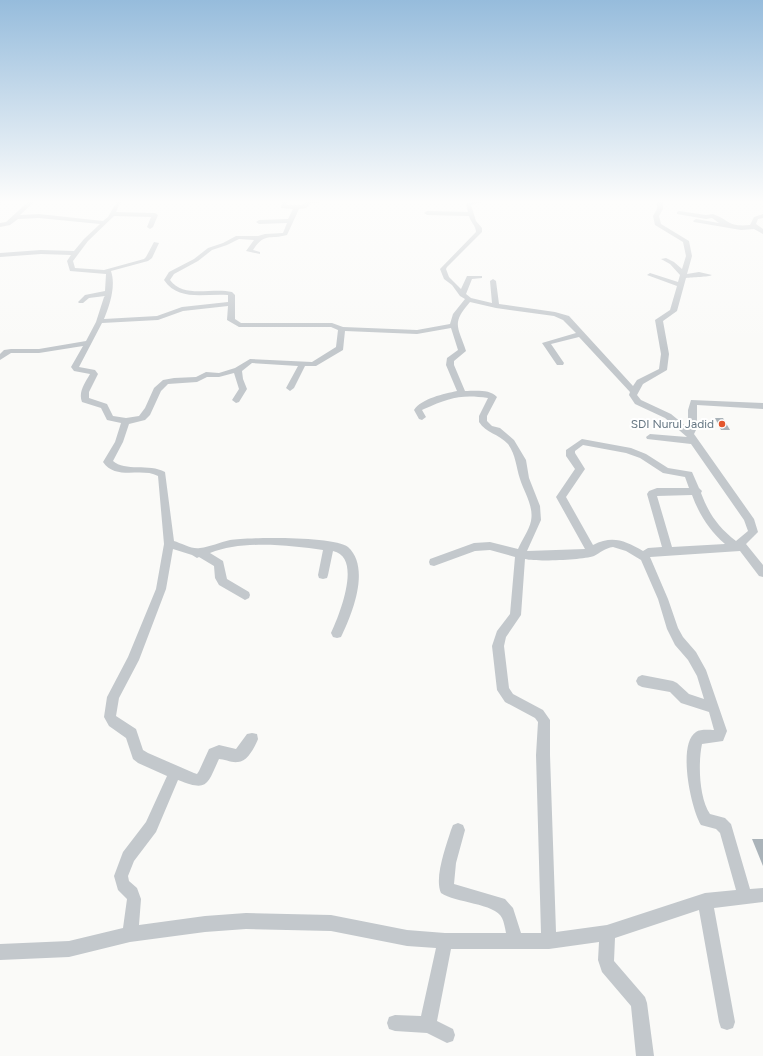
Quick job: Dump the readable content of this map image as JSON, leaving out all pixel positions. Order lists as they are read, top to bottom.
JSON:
{
  "places": ["SDI Nurul Jadid"]
}
